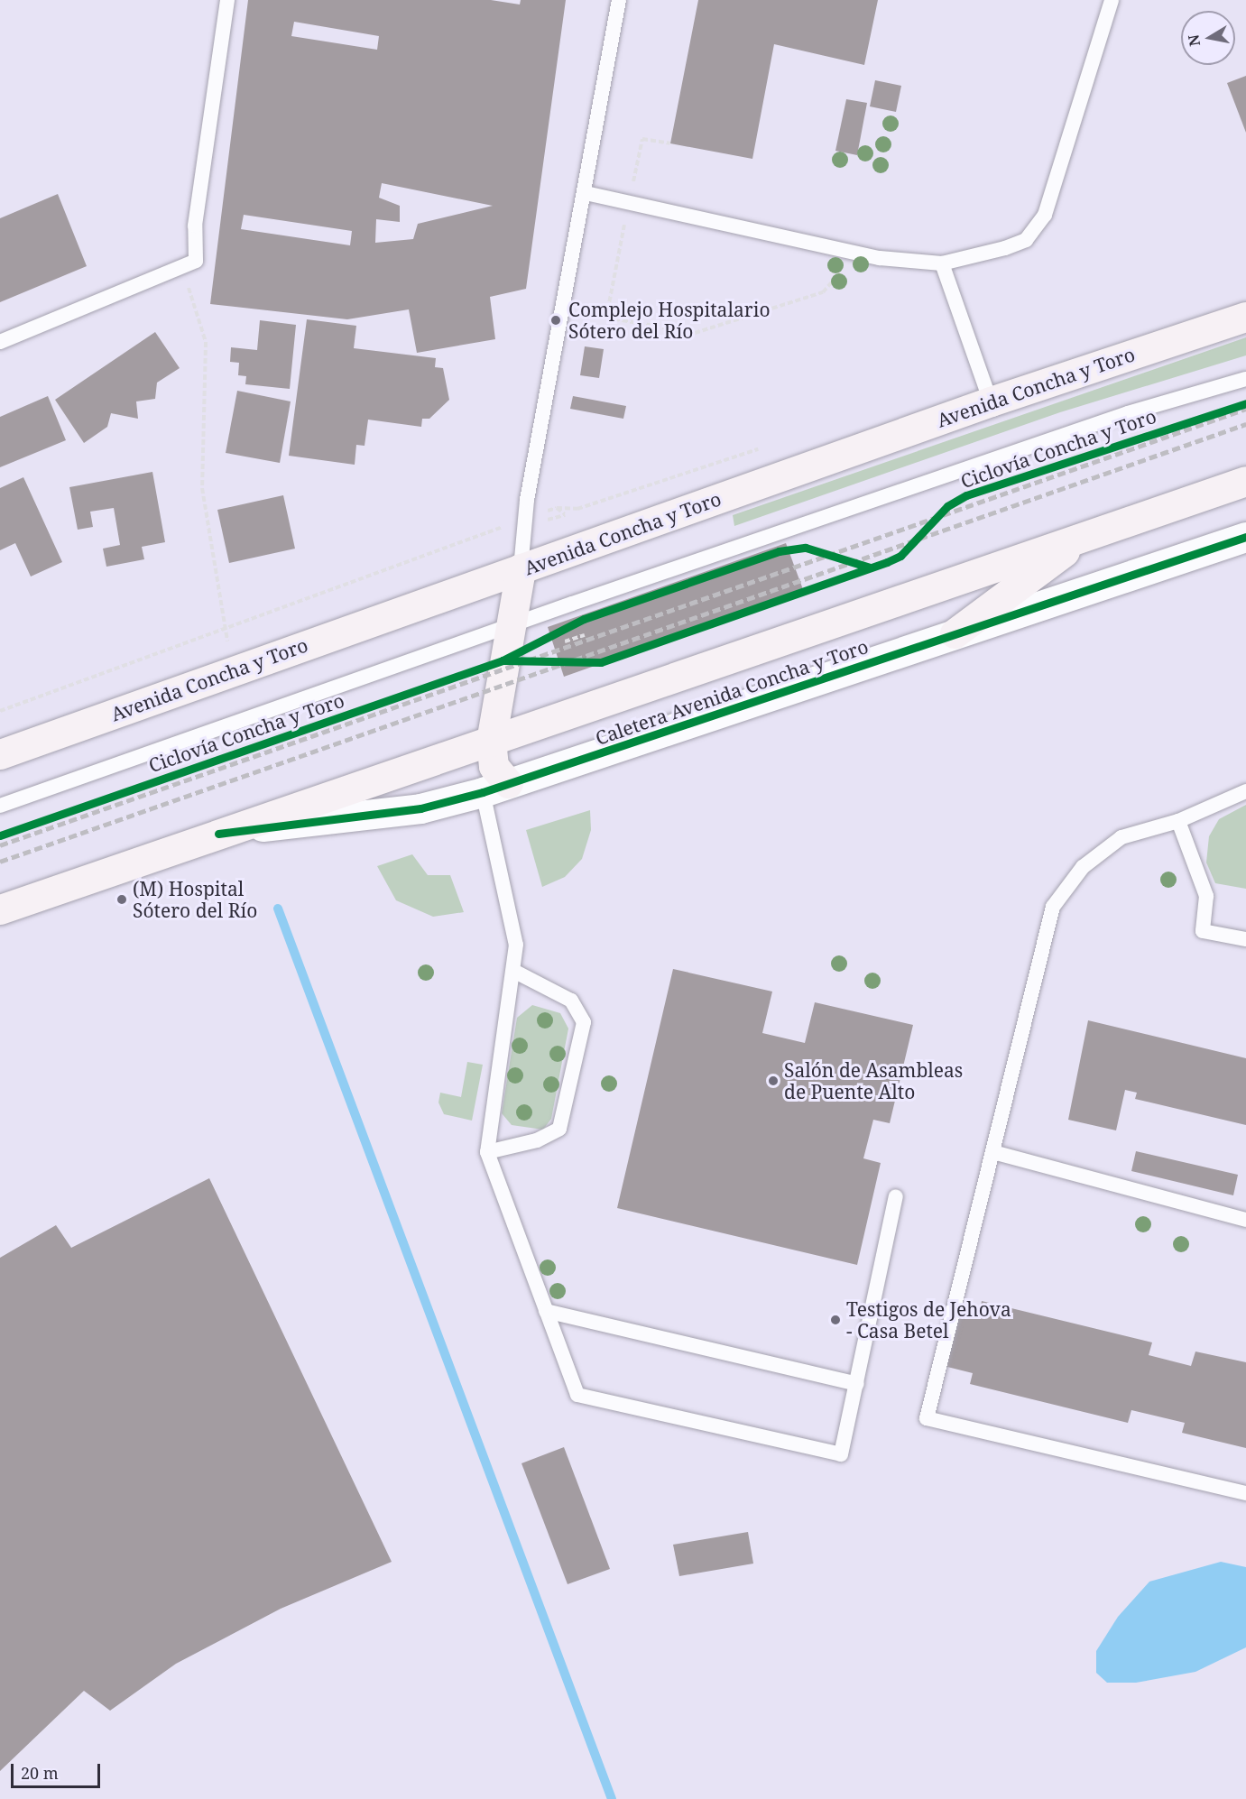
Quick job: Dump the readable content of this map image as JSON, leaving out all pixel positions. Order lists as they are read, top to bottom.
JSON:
{
  "streets": {
    "main road": ["Avenida Concha y Toro"],
    "street": ["Caletera Avenida Concha y Toro"],
    "cycle path": ["Ciclovía Concha y Toro"]
  },
  "places": [
    "Complejo Hospitalario Sótero del Río",
    "(M) Hospital Sótero del Río",
    "Salón de Asambleas de Puente Alto",
    "Testigos de Jehova - Casa Betel"
  ],
  "scale_bar": "20 m",
  "north": "left"
}
